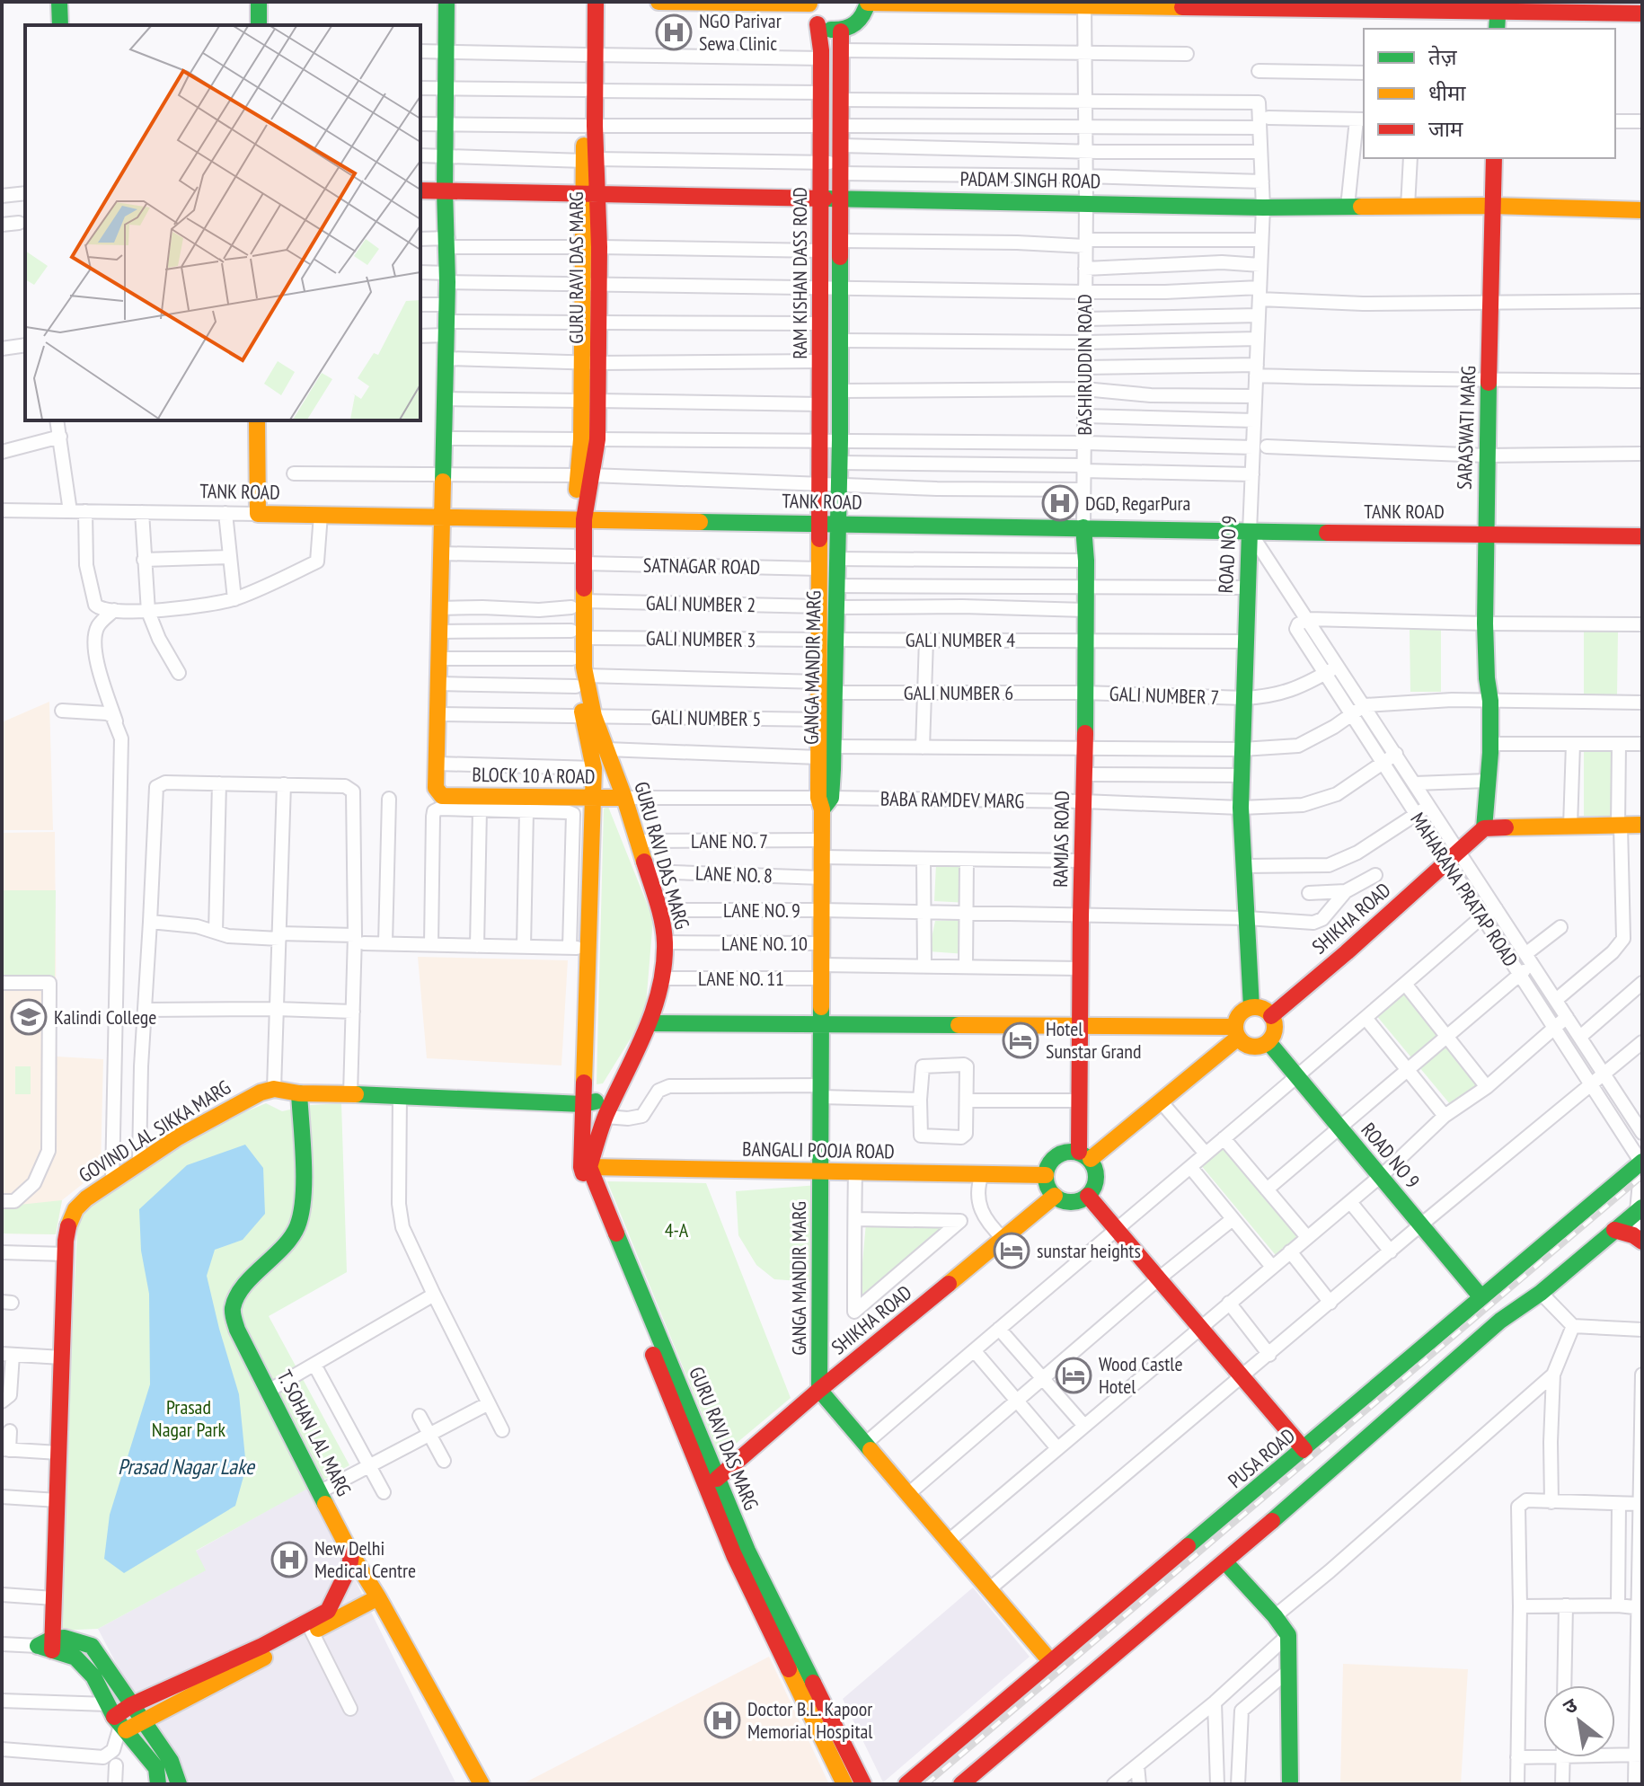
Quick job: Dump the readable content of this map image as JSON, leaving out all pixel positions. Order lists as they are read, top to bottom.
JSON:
{
  "streets": {
    "street": [
      "PADAM SINGH ROAD",
      "GURU RAVI DAS MARG",
      "RAM KISHAN DASS ROAD",
      "BASHIRUDDIN ROAD",
      "SARASWATI MARG",
      "TANK ROAD",
      "ROAD NO 9",
      "SATNAGAR ROAD",
      "GALI NUMBER 2",
      "GALI NUMBER 3",
      "GALI NUMBER 4",
      "GANGA MANDIR MARG",
      "GALI NUMBER 6",
      "GALI NUMBER 7",
      "GALI NUMBER 5",
      "BLOCK 10 A ROAD",
      "BABA RAMDEV MARG",
      "RAMJAS ROAD",
      "LANE NO. 7",
      "LANE NO. 8",
      "MAHARANA PRATAP ROAD",
      "LANE NO. 9",
      "SHIKHA ROAD",
      "LANE NO. 10",
      "LANE NO. 11",
      "GOVIND LAL SIKKA MARG",
      "BANGALI POOJA ROAD",
      "T. SOHAN LAL MARG",
      "PUSA ROAD"
    ]
  },
  "crossings": [
    ["PADAM SINGH ROAD", "GURU RAVI DAS MARG"],
    ["PADAM SINGH ROAD", "RAM KISHAN DASS ROAD"],
    ["PADAM SINGH ROAD", "BASHIRUDDIN ROAD"],
    ["PADAM SINGH ROAD", "SARASWATI MARG"],
    ["PADAM SINGH ROAD", "ROAD NO 9"],
    ["GURU RAVI DAS MARG", "TANK ROAD"],
    ["GURU RAVI DAS MARG", "SATNAGAR ROAD"],
    ["GURU RAVI DAS MARG", "GALI NUMBER 2"],
    ["GURU RAVI DAS MARG", "GALI NUMBER 3"],
    ["GURU RAVI DAS MARG", "GALI NUMBER 5"],
    ["GURU RAVI DAS MARG", "BLOCK 10 A ROAD"],
    ["GURU RAVI DAS MARG", "BABA RAMDEV MARG"],
    ["GURU RAVI DAS MARG", "LANE NO. 7"],
    ["GURU RAVI DAS MARG", "LANE NO. 8"],
    ["GURU RAVI DAS MARG", "LANE NO. 9"],
    ["GURU RAVI DAS MARG", "SHIKHA ROAD"],
    ["GURU RAVI DAS MARG", "LANE NO. 10"],
    ["GURU RAVI DAS MARG", "LANE NO. 11"],
    ["GURU RAVI DAS MARG", "BANGALI POOJA ROAD"],
    ["RAM KISHAN DASS ROAD", "TANK ROAD"],
    ["RAM KISHAN DASS ROAD", "GANGA MANDIR MARG"],
    ["BASHIRUDDIN ROAD", "TANK ROAD"],
    ["BASHIRUDDIN ROAD", "ROAD NO 9"],
    ["BASHIRUDDIN ROAD", "RAMJAS ROAD"],
    ["SARASWATI MARG", "TANK ROAD"],
    ["TANK ROAD", "ROAD NO 9"],
    ["TANK ROAD", "GANGA MANDIR MARG"],
    ["TANK ROAD", "RAMJAS ROAD"],
    ["TANK ROAD", "MAHARANA PRATAP ROAD"],
    ["ROAD NO 9", "GALI NUMBER 4"],
    ["ROAD NO 9", "GALI NUMBER 7"],
    ["ROAD NO 9", "BABA RAMDEV MARG"],
    ["ROAD NO 9", "MAHARANA PRATAP ROAD"],
    ["ROAD NO 9", "LANE NO. 9"],
    ["ROAD NO 9", "SHIKHA ROAD"],
    ["ROAD NO 9", "PUSA ROAD"],
    ["SATNAGAR ROAD", "GANGA MANDIR MARG"],
    ["GALI NUMBER 2", "GANGA MANDIR MARG"],
    ["GALI NUMBER 2", "RAMJAS ROAD"],
    ["GALI NUMBER 3", "GALI NUMBER 4"],
    ["GALI NUMBER 3", "GANGA MANDIR MARG"],
    ["GALI NUMBER 4", "GANGA MANDIR MARG"],
    ["GALI NUMBER 4", "RAMJAS ROAD"],
    ["GANGA MANDIR MARG", "GALI NUMBER 6"],
    ["GANGA MANDIR MARG", "GALI NUMBER 5"],
    ["GANGA MANDIR MARG", "BABA RAMDEV MARG"],
    ["GANGA MANDIR MARG", "LANE NO. 7"],
    ["GANGA MANDIR MARG", "LANE NO. 8"],
    ["GANGA MANDIR MARG", "LANE NO. 9"],
    ["GANGA MANDIR MARG", "SHIKHA ROAD"],
    ["GANGA MANDIR MARG", "LANE NO. 10"],
    ["GANGA MANDIR MARG", "LANE NO. 11"],
    ["GANGA MANDIR MARG", "BANGALI POOJA ROAD"],
    ["GALI NUMBER 6", "GALI NUMBER 7"],
    ["GALI NUMBER 6", "RAMJAS ROAD"],
    ["GALI NUMBER 7", "RAMJAS ROAD"],
    ["GALI NUMBER 7", "MAHARANA PRATAP ROAD"],
    ["BLOCK 10 A ROAD", "BABA RAMDEV MARG"],
    ["BABA RAMDEV MARG", "RAMJAS ROAD"],
    ["BABA RAMDEV MARG", "MAHARANA PRATAP ROAD"],
    ["RAMJAS ROAD", "LANE NO. 9"],
    ["RAMJAS ROAD", "SHIKHA ROAD"],
    ["RAMJAS ROAD", "LANE NO. 11"],
    ["RAMJAS ROAD", "BANGALI POOJA ROAD"],
    ["MAHARANA PRATAP ROAD", "SHIKHA ROAD"],
    ["MAHARANA PRATAP ROAD", "PUSA ROAD"],
    ["SHIKHA ROAD", "BANGALI POOJA ROAD"]
  ],
  "water": ["Prasad Nagar Lake"],
  "parks": ["4-A", "Prasad Nagar Park"],
  "places": {
    "hospital": [
      "NGO Parivar Sewa Clinic",
      "DGD, RegarPura",
      "New Delhi Medical Centre",
      "Doctor B.L. Kapoor Memorial Hospital"
    ],
    "school or university": ["Kalindi College"],
    "hotel": ["Hotel Sunstar Grand", "sunstar heights", "Wood Castle Hotel"]
  },
  "legend": ["तेज़", "धीमा", "जाम"],
  "north": "top left"
}
